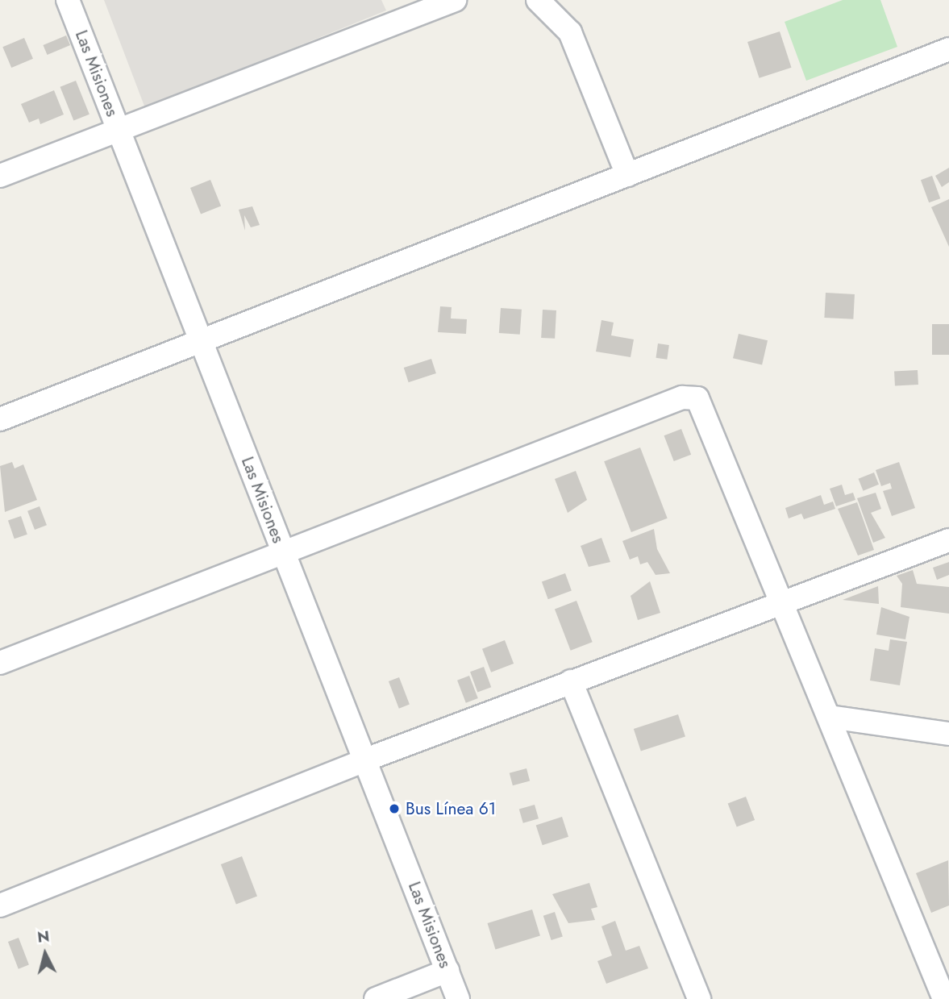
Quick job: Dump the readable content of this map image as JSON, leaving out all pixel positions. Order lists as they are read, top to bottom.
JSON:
{
  "streets": {
    "street": ["Las Misiones"]
  },
  "places": ["Bus Línea 61"],
  "north": "top"
}
